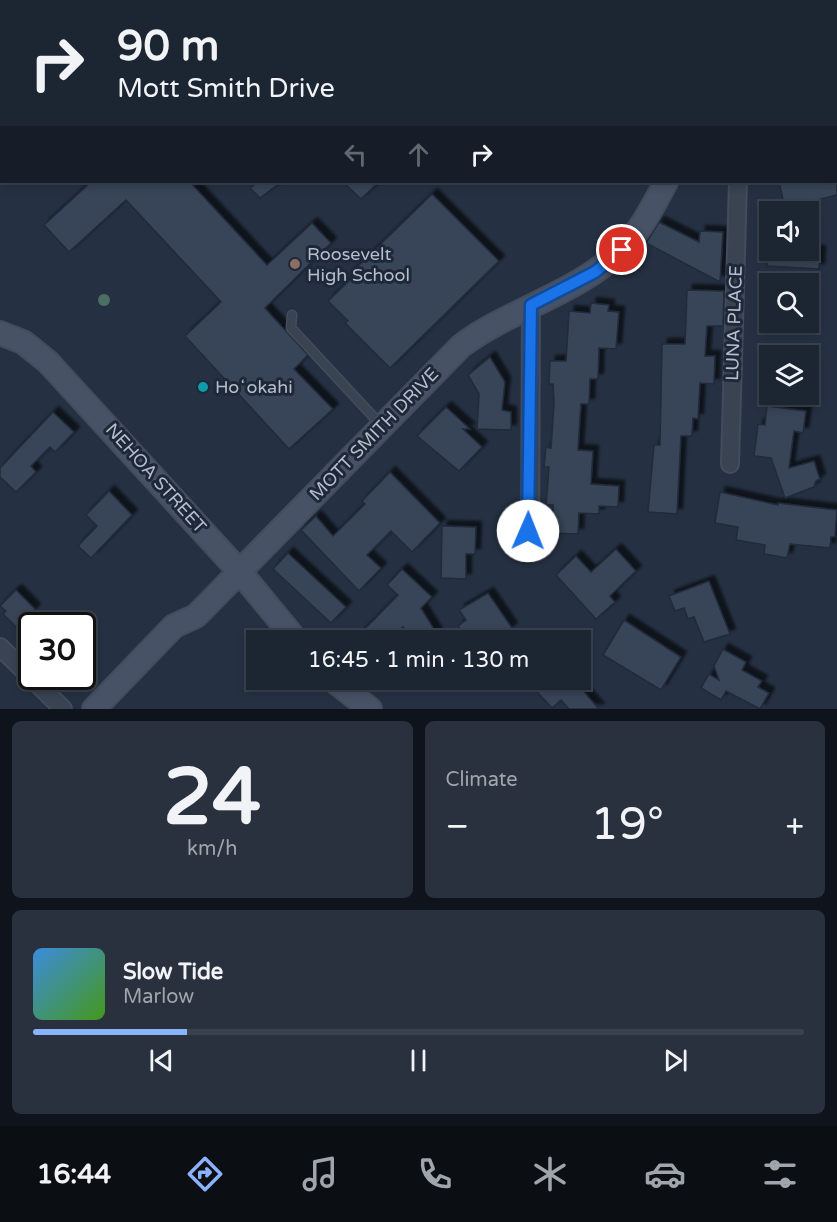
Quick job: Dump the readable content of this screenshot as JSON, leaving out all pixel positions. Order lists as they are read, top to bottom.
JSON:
{
  "streets": {
    "street": ["LUNA PLACE", "MOTT SMITH DRIVE", "NEHOA STREET"]
  },
  "crossings": [
    ["MOTT SMITH DRIVE", "NEHOA STREET"]
  ],
  "places": ["Roosevelt High School", "Hoʻokahi"],
  "page": {
    "turn": ["90 m", "Mott Smith Drive"],
    "limit": "30",
    "trip": "16:45 · 1 min · 130 m",
    "tile": [
      ["24", "km/h"],
      "Climate"
    ],
    "heat": ["−", "19°", "+"],
    "song": ["Slow Tide", "Marlow"],
    "tabs": "16:44"
  }
}
